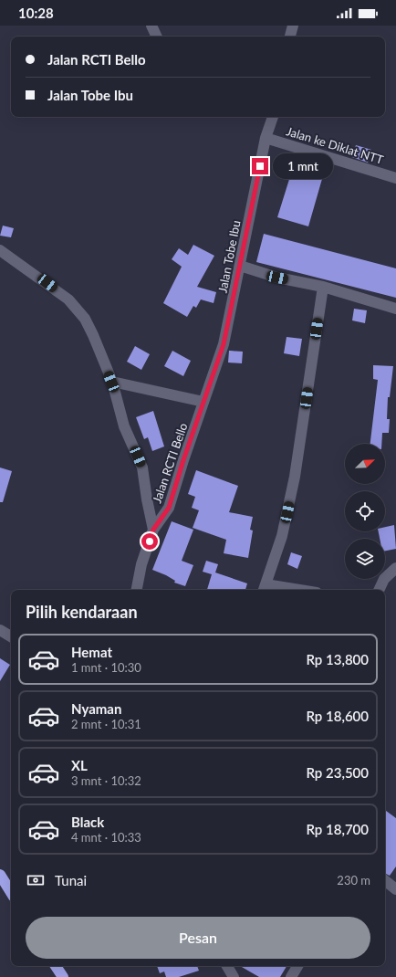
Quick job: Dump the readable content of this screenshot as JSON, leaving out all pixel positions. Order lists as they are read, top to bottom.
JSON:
{
  "streets": {
    "street": ["Jalan ke Diklat NTT", "Jalan Tobe Ibu", "Jalan RCTI Bello"]
  },
  "crossings": [
    ["Jalan ke Diklat NTT", "Jalan Tobe Ibu"],
    ["Jalan Tobe Ibu", "Jalan RCTI Bello"]
  ],
  "north": "top right",
  "page": {
    "status": "10:28",
    "banner": ["Jalan RCTI Bello", "Jalan Tobe Ibu"],
    "bubble": "1 mnt",
    "heading": "Pilih kendaraan",
    "list": [
      {
        "name": "Hemat",
        "note": "1 mnt · 10:30",
        "value": "Rp 13,800"
      },
      {
        "name": "Nyaman",
        "note": "2 mnt · 10:31",
        "value": "Rp 18,600"
      },
      {
        "name": "XL",
        "note": "3 mnt · 10:32",
        "value": "Rp 23,500"
      },
      {
        "name": "Black",
        "note": "4 mnt · 10:33",
        "value": "Rp 18,700"
      }
    ],
    "pay": ["Tunai", "230 m"],
    "buttons": "Pesan"
  }
}
